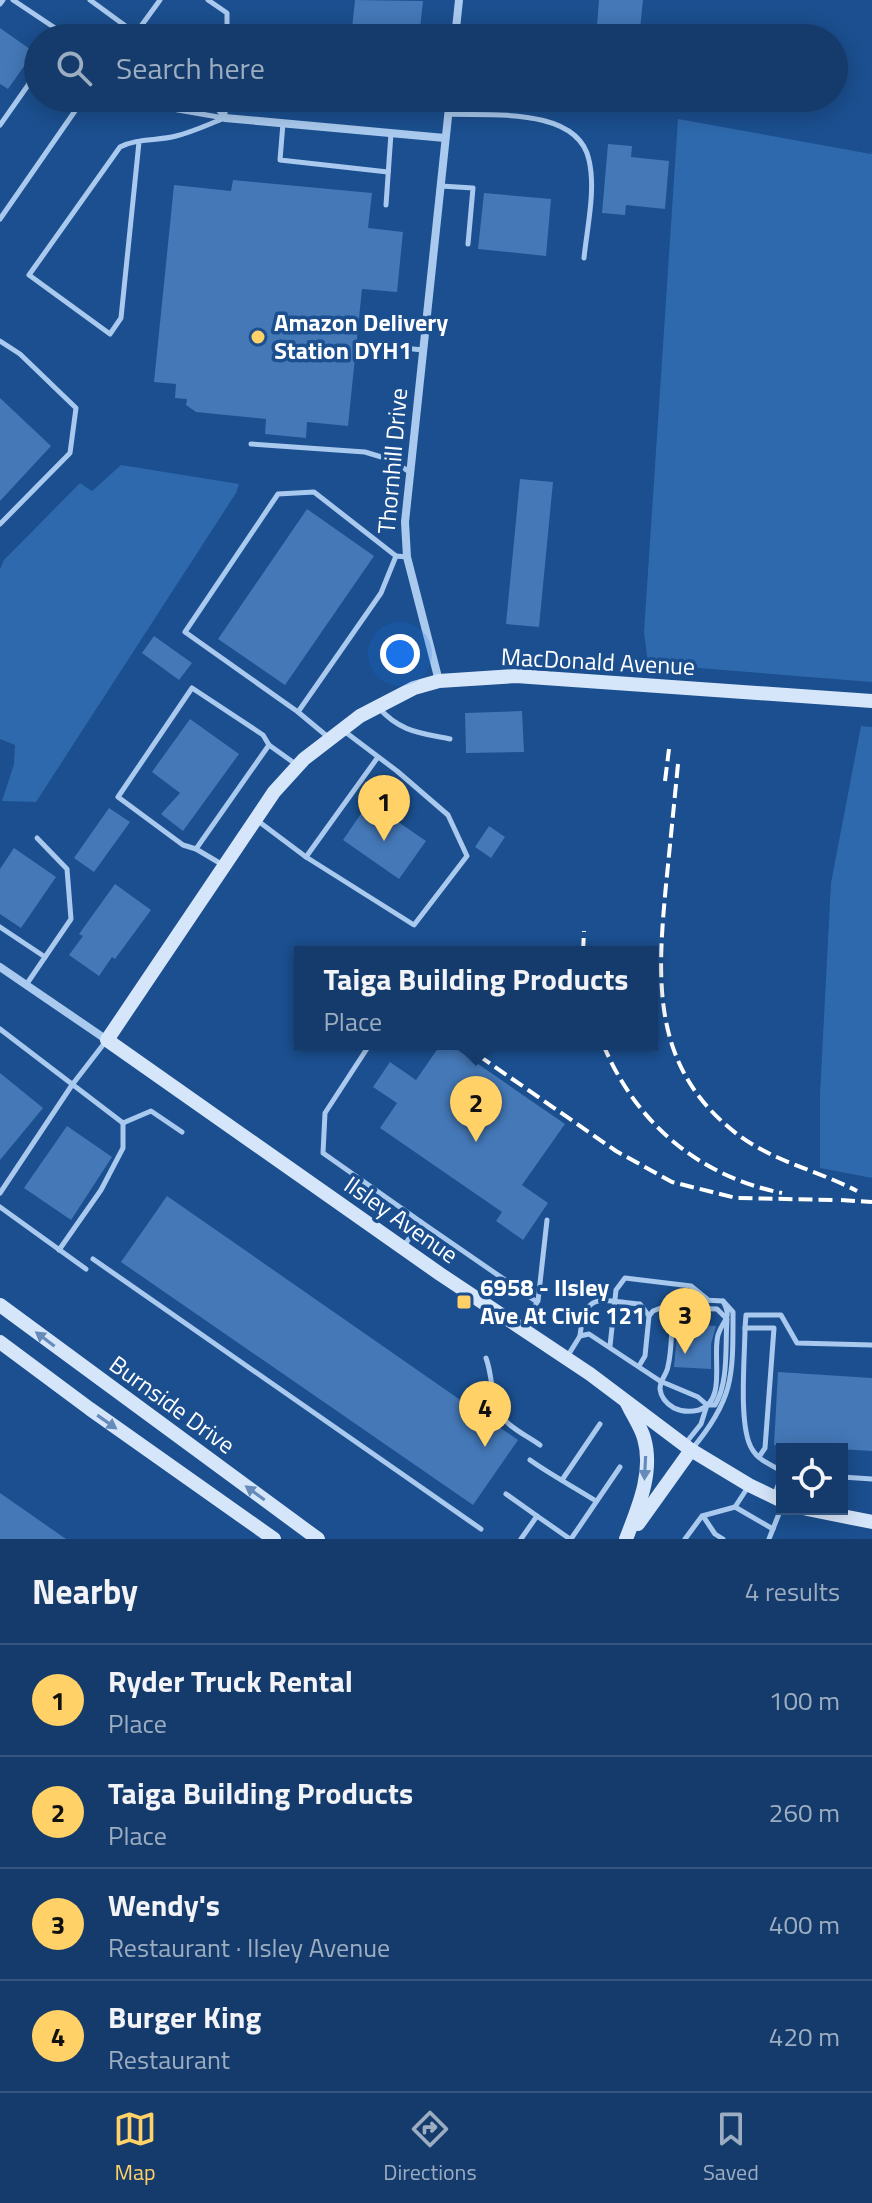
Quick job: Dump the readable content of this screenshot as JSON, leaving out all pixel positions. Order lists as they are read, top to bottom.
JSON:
{
  "streets": {
    "street": [
      "Thornhill Drive",
      "MacDonald Avenue",
      "Ilsley Avenue",
      "Burnside Drive"
    ]
  },
  "crossings": [
    ["Thornhill Drive", "MacDonald Avenue"],
    ["MacDonald Avenue", "Ilsley Avenue"]
  ],
  "places": {
    "other": ["Amazon Delivery Station DYH1"],
    "transit": ["6958 - Ilsley Ave At Civic 121"]
  },
  "page": {
    "search": "Search here",
    "pins": [
      "1",
      "2",
      "3",
      "4"
    ],
    "popup": ["Taiga Building Products", "Place"],
    "heading": ["Nearby", "4 results"],
    "list": [
      {
        "mark": "1",
        "name": "Ryder Truck Rental",
        "note": "Place",
        "value": "100 m"
      },
      {
        "mark": "2",
        "name": "Taiga Building Products",
        "note": "Place",
        "value": "260 m"
      },
      {
        "mark": "3",
        "name": "Wendy's",
        "note": "Restaurant · Ilsley Avenue",
        "value": "400 m"
      },
      {
        "mark": "4",
        "name": "Burger King",
        "note": "Restaurant",
        "value": "420 m"
      }
    ],
    "nav": ["Map", "Directions", "Saved"]
  }
}
